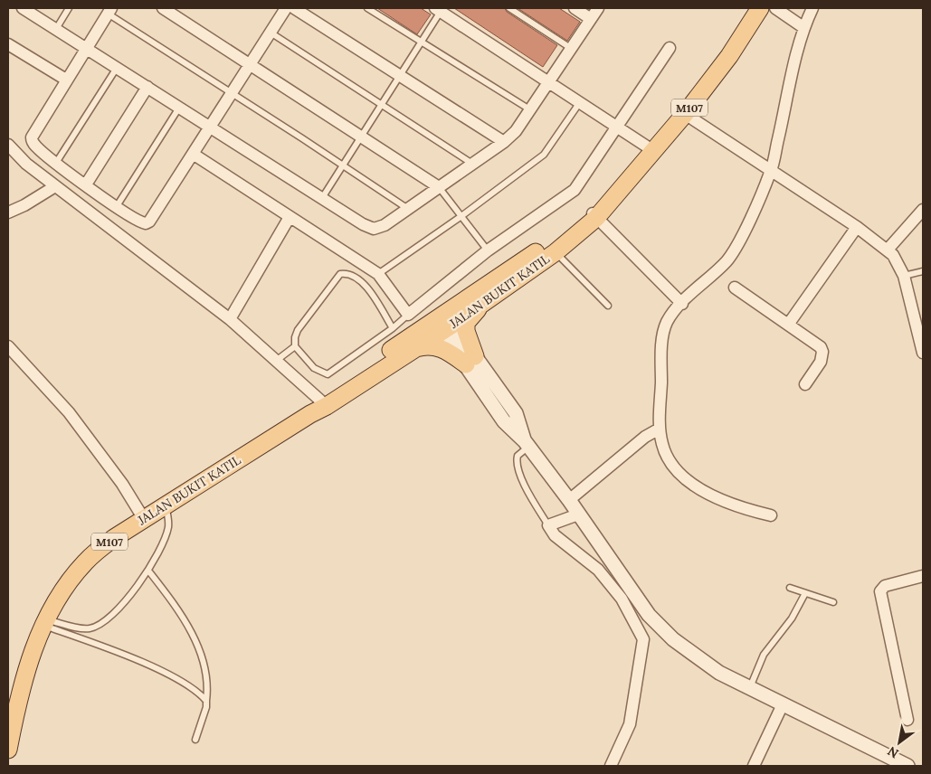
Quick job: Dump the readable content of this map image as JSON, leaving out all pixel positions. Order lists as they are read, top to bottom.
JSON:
{
  "streets": {
    "main road": ["M107", "JALAN BUKIT KATIL"]
  },
  "north": "bottom left"
}
